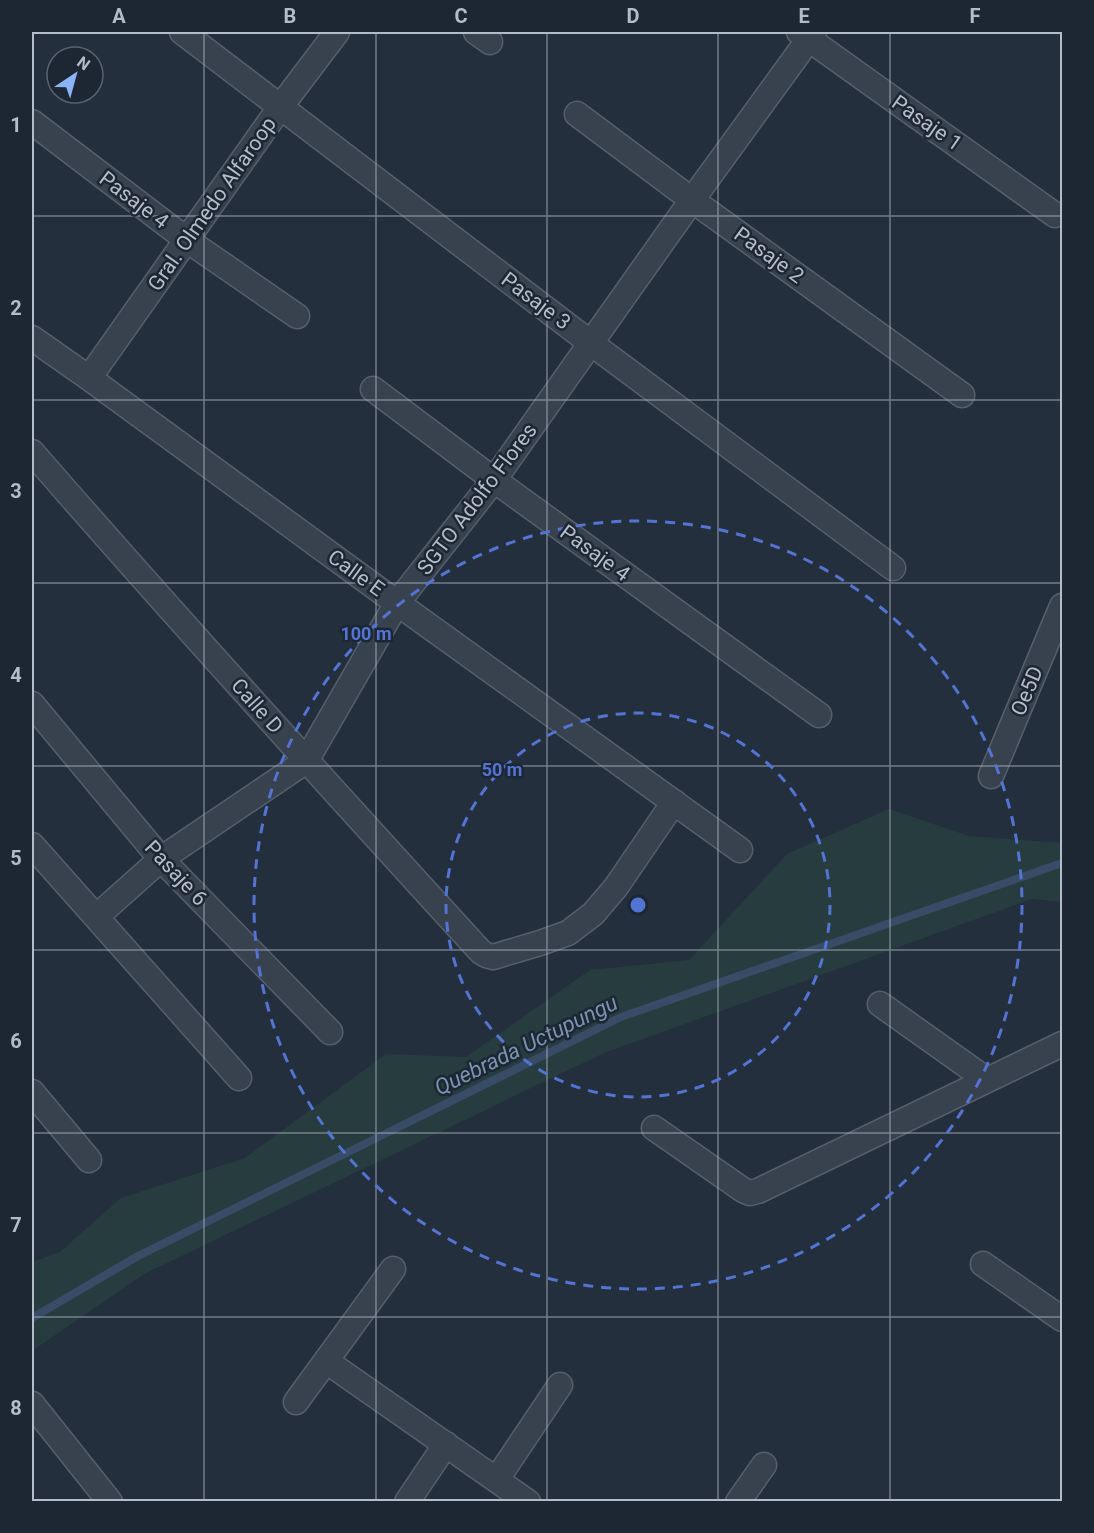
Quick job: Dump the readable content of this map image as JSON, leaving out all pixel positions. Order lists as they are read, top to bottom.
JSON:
{
  "streets": {
    "street": [
      "Pasaje 1",
      "Pasaje 4",
      "Gral. Olmedo Alfaroop",
      "Pasaje 2",
      "Pasaje 3",
      "SGTO Adolfo Flores",
      "Calle E",
      "Oe5D",
      "Calle D",
      "Pasaje 6"
    ]
  },
  "crossings": [
    ["Pasaje 1", "SGTO Adolfo Flores"],
    ["Pasaje 4", "Gral. Olmedo Alfaroop"],
    ["Pasaje 4", "SGTO Adolfo Flores"],
    ["Gral. Olmedo Alfaroop", "Pasaje 3"],
    ["Gral. Olmedo Alfaroop", "Calle E"],
    ["Pasaje 2", "SGTO Adolfo Flores"],
    ["Pasaje 3", "SGTO Adolfo Flores"],
    ["SGTO Adolfo Flores", "Calle E"],
    ["SGTO Adolfo Flores", "Calle D"],
    ["SGTO Adolfo Flores", "Pasaje 6"],
    ["Calle E", "Calle D"]
  ],
  "water": ["Quebrada Uctupungu"],
  "north": "top right",
  "grid": {
    "columns": [
      "A",
      "B",
      "C",
      "D",
      "E",
      "F"
    ],
    "rows": [
      "1",
      "2",
      "3",
      "4",
      "5",
      "6",
      "7",
      "8"
    ]
  },
  "rings": ["100 m", "50 m"]
}
